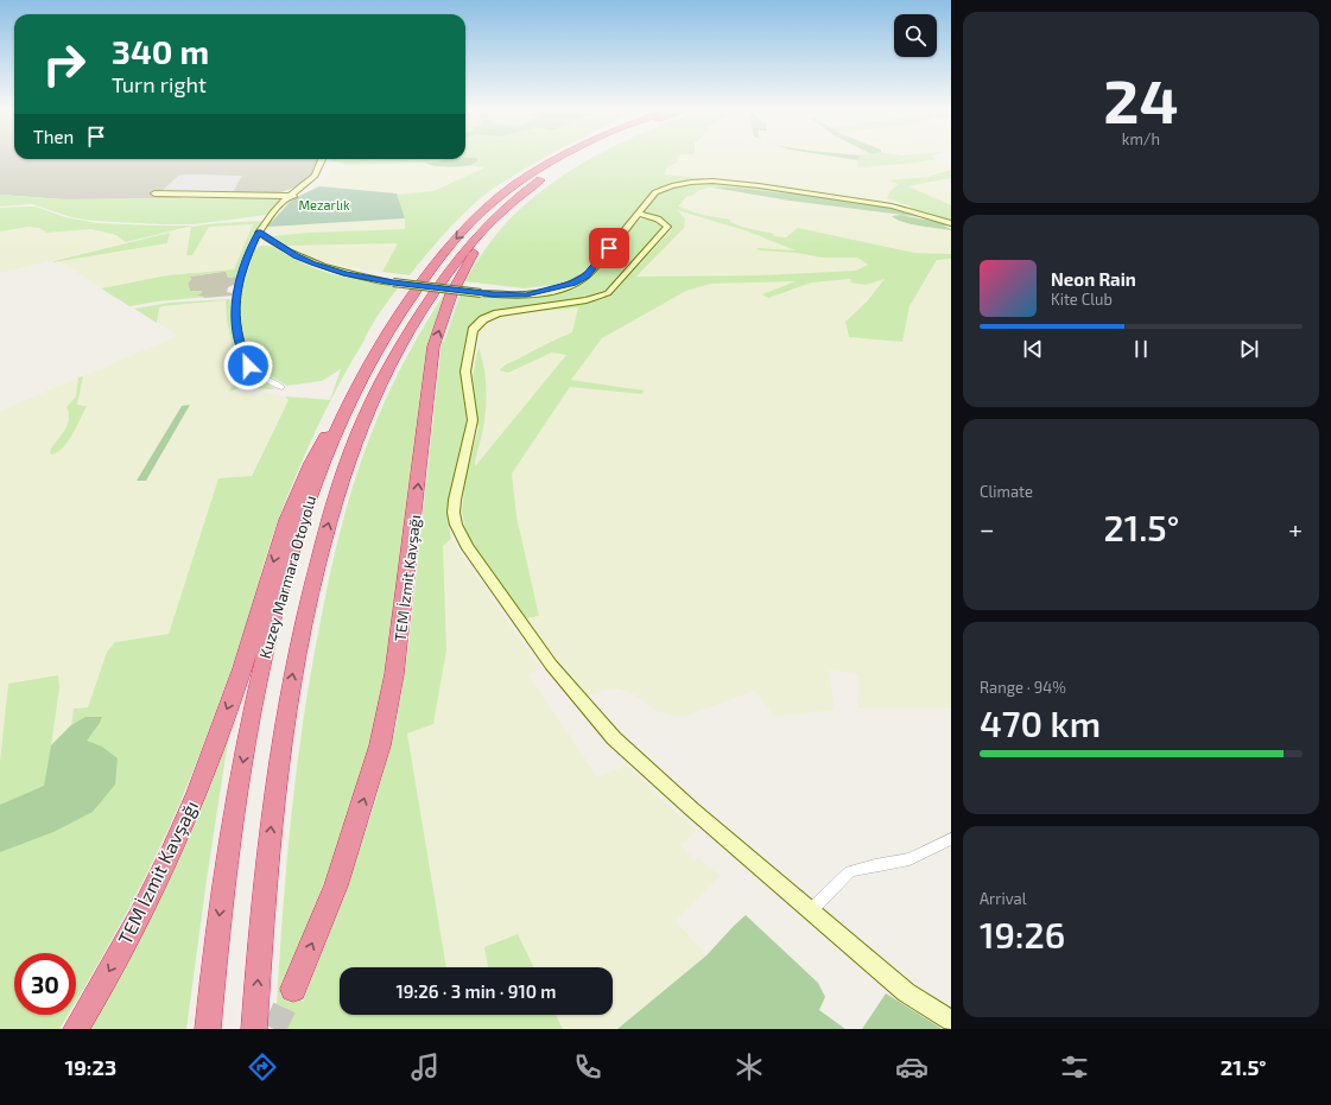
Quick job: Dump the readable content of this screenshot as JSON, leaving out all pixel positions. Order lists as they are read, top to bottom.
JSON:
{
  "streets": {
    "highway": ["Kuzey Marmara Otoyolu", "TEM İzmit Kavşağı"]
  },
  "crossings": [
    ["Kuzey Marmara Otoyolu", "TEM İzmit Kavşağı"]
  ],
  "parks": ["Mezarlık"],
  "page": {
    "tile": [
      ["24", "km/h"],
      "Climate",
      ["Range · 94%", "470 km"],
      ["Arrival", "19:26"]
    ],
    "turn": ["340 m", "Turn right"],
    "then": "Then",
    "song": ["Neon Rain", "Kite Club"],
    "heat": ["−", "21.5°", "+"],
    "limit": "30",
    "trip": "19:26 · 3 min · 910 m",
    "tabs": ["19:23", "21.5°"]
  }
}
